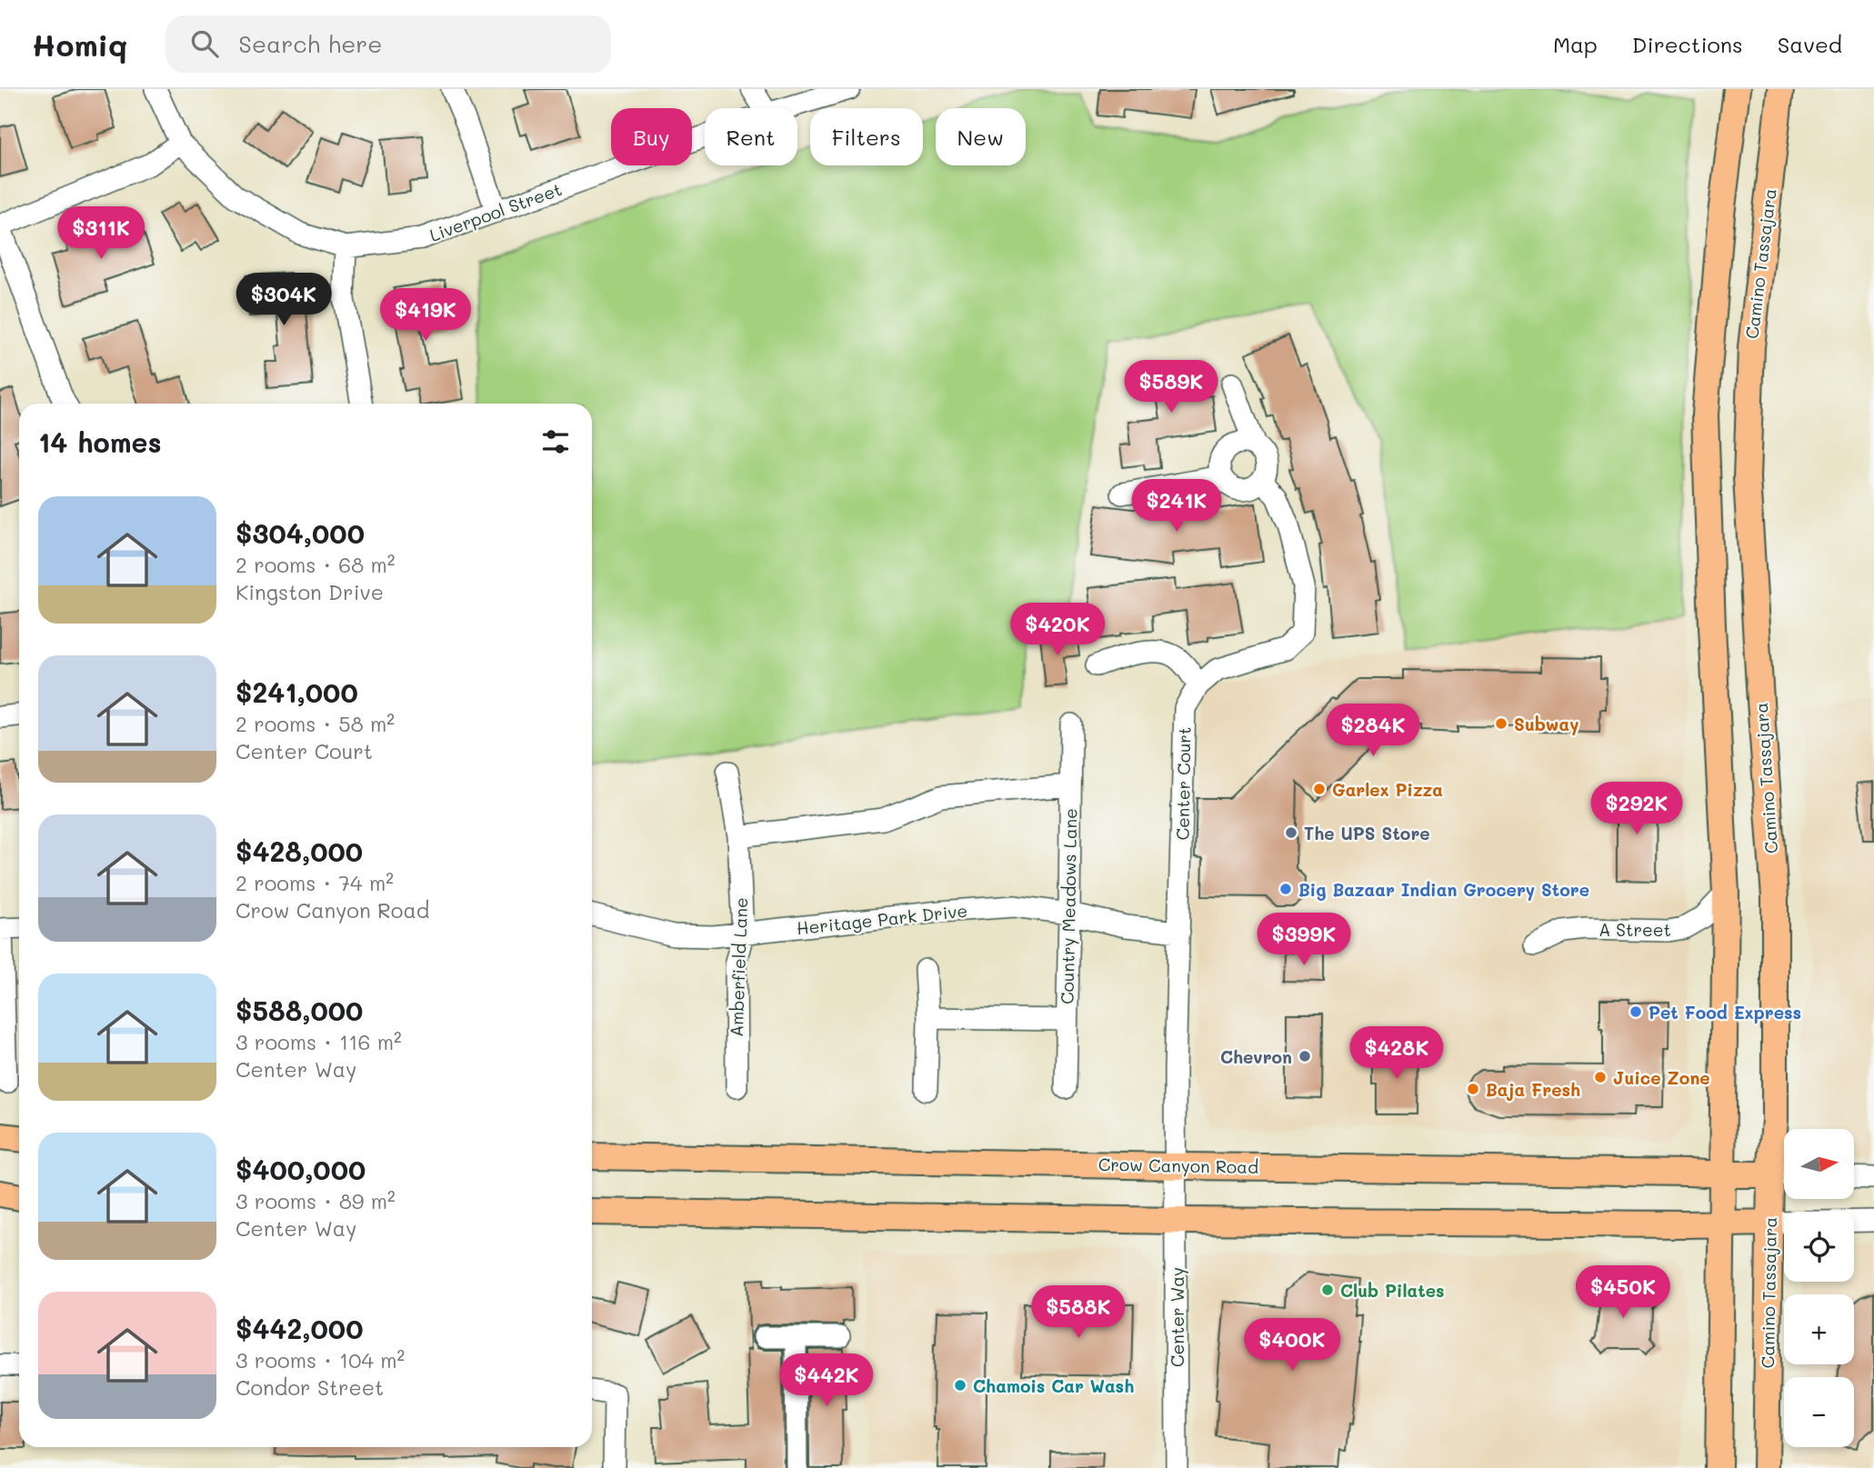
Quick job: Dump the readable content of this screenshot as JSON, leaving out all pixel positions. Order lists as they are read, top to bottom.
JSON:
{
  "streets": {
    "main road": ["Camino Tassajara", "Crow Canyon Road"],
    "street": [
      "Liverpool Street",
      "Center Court",
      "Country Meadows Lane",
      "Heritage Park Drive",
      "A Street",
      "Amberfield Lane",
      "Center Way"
    ]
  },
  "crossings": [
    ["Camino Tassajara", "Crow Canyon Road"],
    ["Center Court", "Heritage Park Drive"],
    ["Center Court", "Crow Canyon Road"],
    ["Center Court", "Center Way"],
    ["Country Meadows Lane", "Heritage Park Drive"],
    ["Heritage Park Drive", "Amberfield Lane"],
    ["Crow Canyon Road", "Center Way"]
  ],
  "places": [
    "Subway",
    "Garlex Pizza",
    "The UPS Store",
    "Big Bazaar Indian Grocery Store",
    "Pet Food Express",
    "Chevron",
    "Juice Zone",
    "Baja Fresh",
    "Club Pilates",
    "Chamois Car Wash"
  ],
  "north": "right",
  "page": {
    "header": "Homiq",
    "search": "Search here",
    "nav": ["Map", "Directions", "Saved"],
    "chip": [
      "Buy",
      "Rent",
      "Filters",
      "New"
    ],
    "price": [
      "$311K",
      "$304K",
      "$419K",
      "$589K",
      "$241K",
      "$420K",
      "$284K",
      "$292K",
      "$399K",
      "$428K",
      "$450K",
      "$588K",
      "$400K",
      "$442K"
    ],
    "heading": "14 homes",
    "list": [
      {
        "name": "$304,000",
        "note": "2 rooms · 68 m² · Kingston Drive"
      },
      {
        "name": "$241,000",
        "note": "2 rooms · 58 m² · Center Court"
      },
      {
        "name": "$428,000",
        "note": "2 rooms · 74 m² · Crow Canyon Road"
      },
      {
        "name": "$588,000",
        "note": "3 rooms · 116 m² · Center Way"
      },
      {
        "name": "$400,000",
        "note": "3 rooms · 89 m² · Center Way"
      },
      {
        "name": "$442,000",
        "note": "3 rooms · 104 m² · Condor Street"
      }
    ],
    "map_buttons": ["+", "−"]
  }
}
